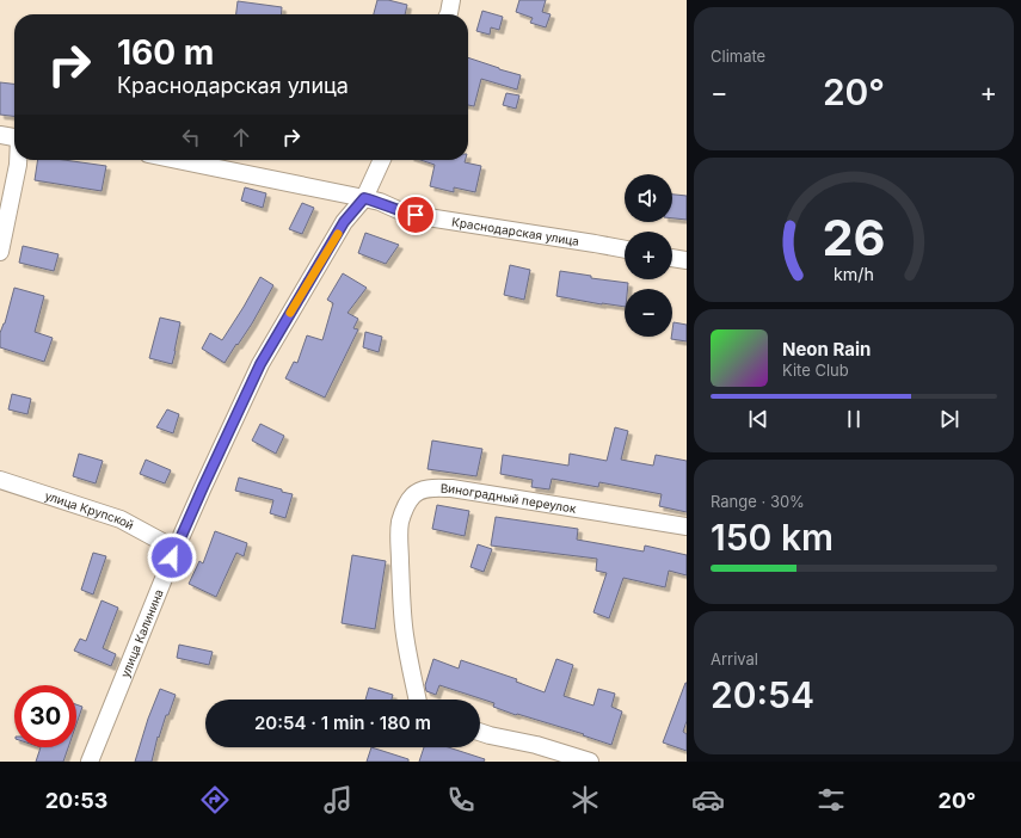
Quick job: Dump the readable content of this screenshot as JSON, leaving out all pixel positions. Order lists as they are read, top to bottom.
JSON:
{
  "streets": {
    "street": [
      "Краснодарская улица",
      "Виноградный переулок",
      "улица Крупской",
      "улица Калинина"
    ]
  },
  "crossings": [
    ["Краснодарская улица", "улица Калинина"],
    ["улица Крупской", "улица Калинина"]
  ],
  "page": {
    "tile": [
      "Climate",
      ["Range · 30%", "150 km"],
      ["Arrival", "20:54"]
    ],
    "turn": ["160 m", "Краснодарская улица"],
    "heat": ["−", "20°", "+"],
    "map_buttons": ["+", "−"],
    "song": ["Neon Rain", "Kite Club"],
    "limit": "30",
    "trip": "20:54 · 1 min · 180 m",
    "tabs": ["20:53", "20°"],
    "gauge": ["26", "km/h"]
  }
}
